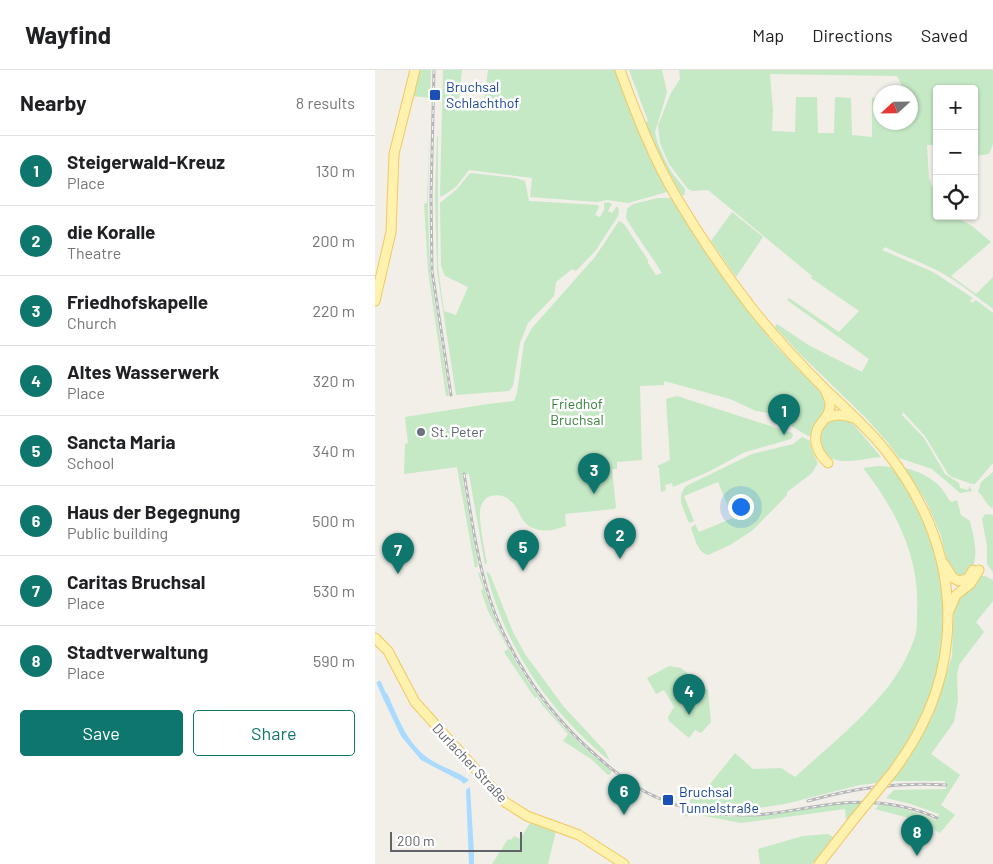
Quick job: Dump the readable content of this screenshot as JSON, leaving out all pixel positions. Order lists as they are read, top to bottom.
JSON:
{
  "streets": {
    "main road": ["Durlacher Straße"]
  },
  "parks": ["Friedhof Bruchsal"],
  "places": {
    "transit": ["Bruchsal Schlachthof", "Bruchsal Tunnelstraße"],
    "other": ["St. Peter"]
  },
  "scale_bar": "200 m",
  "north": "left",
  "page": {
    "header": "Wayfind",
    "nav": ["Map", "Directions", "Saved"],
    "heading": ["Nearby", "8 results"],
    "map_buttons": ["+", "−"],
    "list": [
      {
        "mark": "1",
        "name": "Steigerwald-Kreuz",
        "note": "Place",
        "value": "130 m"
      },
      {
        "mark": "2",
        "name": "die Koralle",
        "note": "Theatre",
        "value": "200 m"
      },
      {
        "mark": "3",
        "name": "Friedhofskapelle",
        "note": "Church",
        "value": "220 m"
      },
      {
        "mark": "4",
        "name": "Altes Wasserwerk",
        "note": "Place",
        "value": "320 m"
      },
      {
        "mark": "5",
        "name": "Sancta Maria",
        "note": "School",
        "value": "340 m"
      },
      {
        "mark": "6",
        "name": "Haus der Begegnung",
        "note": "Public building",
        "value": "500 m"
      },
      {
        "mark": "7",
        "name": "Caritas Bruchsal",
        "note": "Place",
        "value": "530 m"
      },
      {
        "mark": "8",
        "name": "Stadtverwaltung",
        "note": "Place",
        "value": "590 m"
      }
    ],
    "pins": [
      "1",
      "3",
      "2",
      "5",
      "7",
      "4",
      "6",
      "8"
    ],
    "buttons": ["Save", "Share"],
    "scale": "200 m"
  }
}
